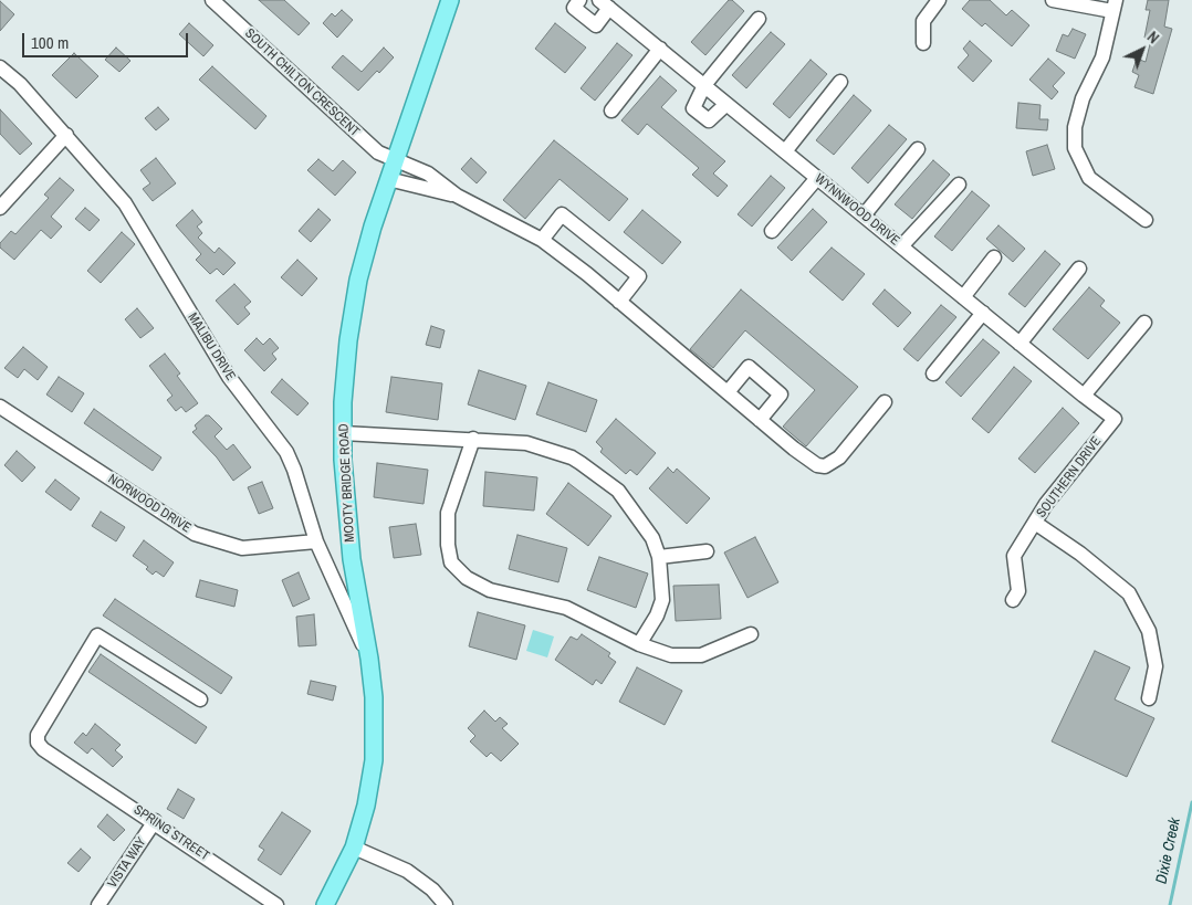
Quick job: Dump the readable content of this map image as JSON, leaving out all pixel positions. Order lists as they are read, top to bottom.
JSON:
{
  "streets": {
    "main road": ["MOOTY BRIDGE ROAD"],
    "street": [
      "SOUTH CHILTON CRESCENT",
      "WYNNWOOD DRIVE",
      "MALIBU DRIVE",
      "SOUTHERN DRIVE",
      "NORWOOD DRIVE",
      "SPRING STREET",
      "VISTA WAY"
    ]
  },
  "crossings": [
    ["SOUTH CHILTON CRESCENT", "MOOTY BRIDGE ROAD"],
    ["WYNNWOOD DRIVE", "SOUTHERN DRIVE"],
    ["MALIBU DRIVE", "MOOTY BRIDGE ROAD"],
    ["MALIBU DRIVE", "NORWOOD DRIVE"],
    ["SPRING STREET", "VISTA WAY"]
  ],
  "water": ["Dixie Creek"],
  "scale_bar": "100 m",
  "north": "top right"
}
